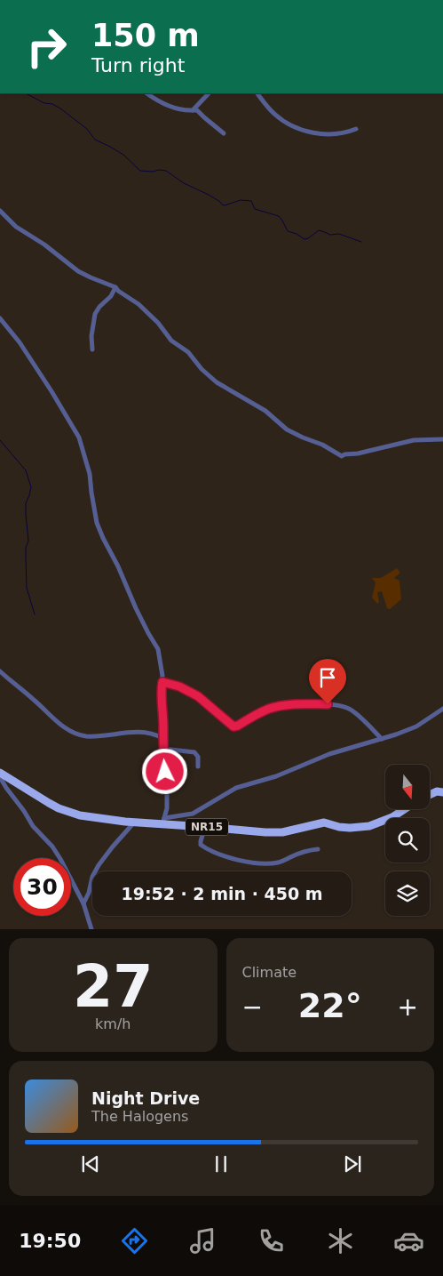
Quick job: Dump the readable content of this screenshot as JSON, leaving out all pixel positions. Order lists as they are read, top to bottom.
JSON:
{
  "streets": {
    "highway": ["NR15"]
  },
  "north": "bottom",
  "page": {
    "turn": ["150 m", "Turn right"],
    "limit": "30",
    "trip": "19:52 · 2 min · 450 m",
    "tile": [
      ["27", "km/h"],
      "Climate"
    ],
    "heat": ["−", "22°", "+"],
    "song": ["Night Drive", "The Halogens"],
    "tabs": "19:50"
  }
}
